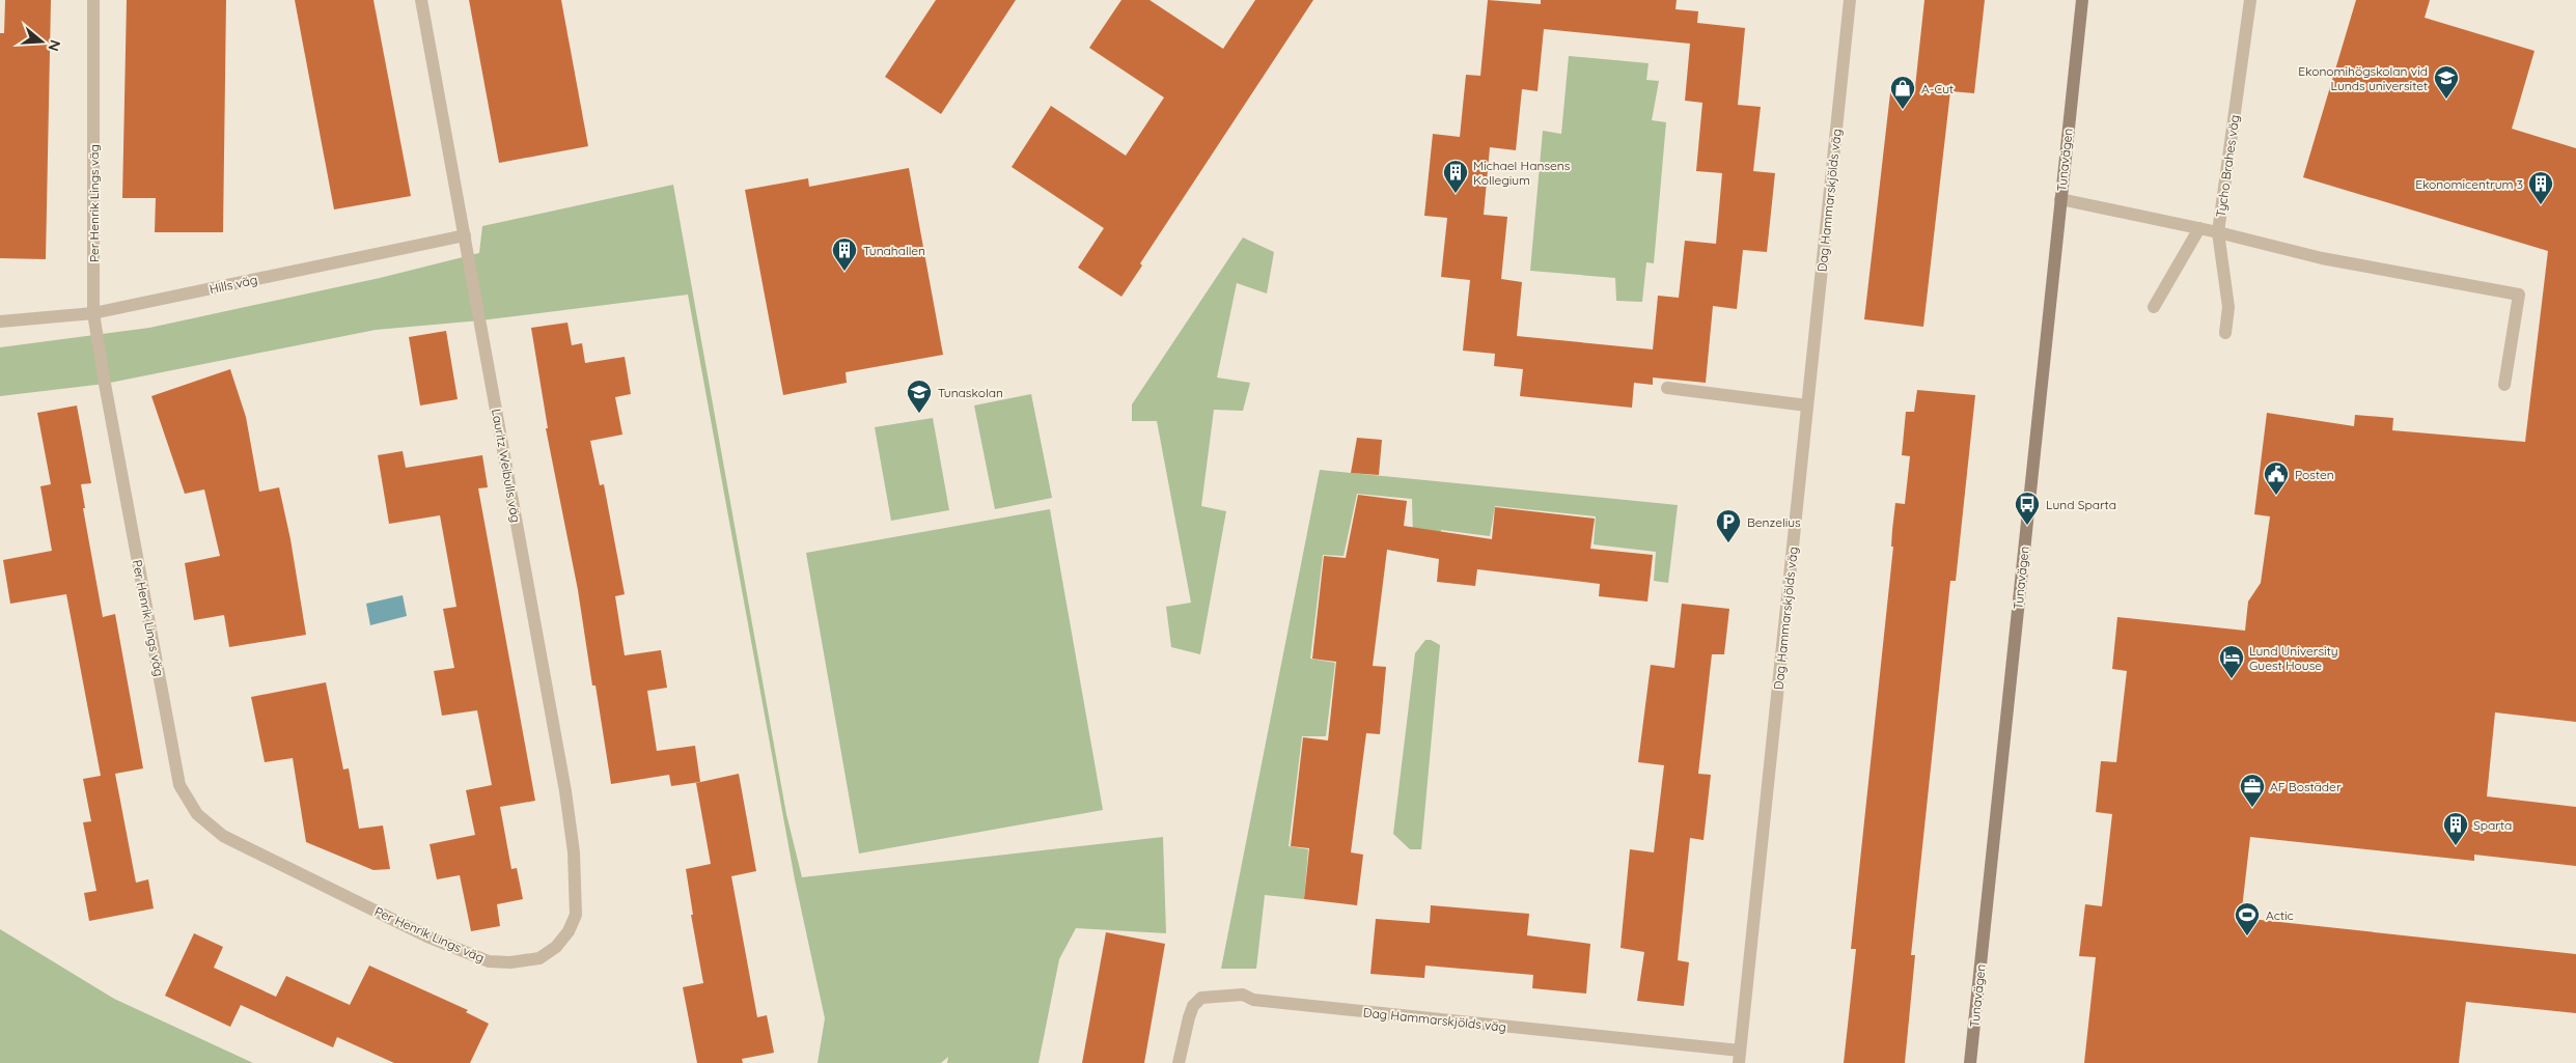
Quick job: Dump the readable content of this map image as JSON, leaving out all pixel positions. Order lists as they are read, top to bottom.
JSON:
{
  "streets": {
    "main road": ["Tunavägen"],
    "street": [
      "Tycho Brahes väg",
      "Dag Hammarskjölds väg",
      "Per Henrik Lings väg",
      "Hills väg",
      "Lauritz Weibulls väg"
    ]
  },
  "crossings": [
    ["Tunavägen", "Tycho Brahes väg"],
    ["Per Henrik Lings väg", "Hills väg"],
    ["Per Henrik Lings väg", "Lauritz Weibulls väg"],
    ["Hills väg", "Lauritz Weibulls väg"]
  ],
  "places": {
    "school or university": ["Ekonomihögskolan vid Lunds universitet", "Tunaskolan"],
    "shop": ["A-Cut"],
    "building": [
      "Michael Hansens Kollegium",
      "Ekonomicentrum 3",
      "Tunahallen",
      "Sparta"
    ],
    "public building": ["Posten"],
    "bus stop": ["Lund Sparta"],
    "parking": ["Benzelius"],
    "hotel": ["Lund University Guest House"],
    "office": ["AF Bostäder"],
    "sports": ["Actic"]
  },
  "north": "right"
}
